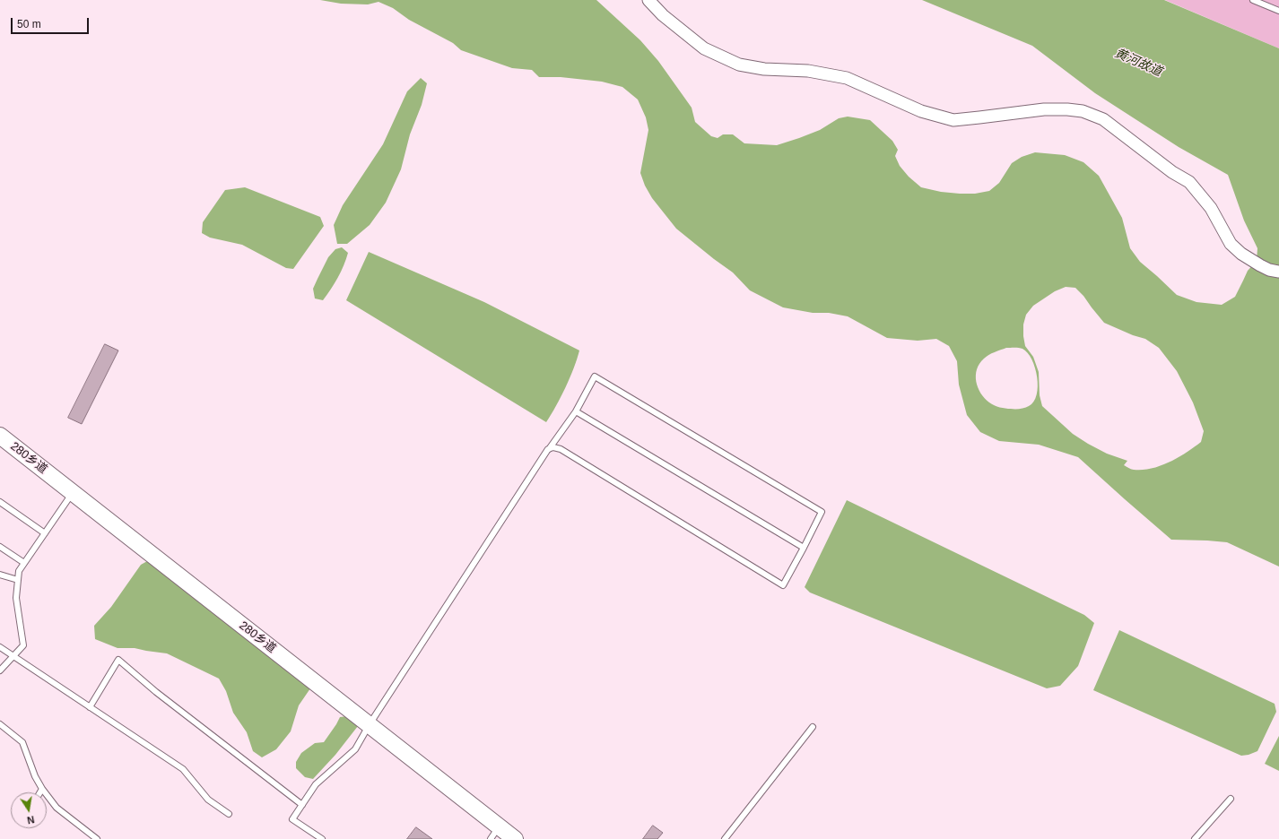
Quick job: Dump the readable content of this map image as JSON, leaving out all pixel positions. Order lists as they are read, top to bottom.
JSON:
{
  "streets": {
    "street": ["280乡道"]
  },
  "water": ["黄河故道"],
  "scale_bar": "50 m",
  "north": "bottom"
}
